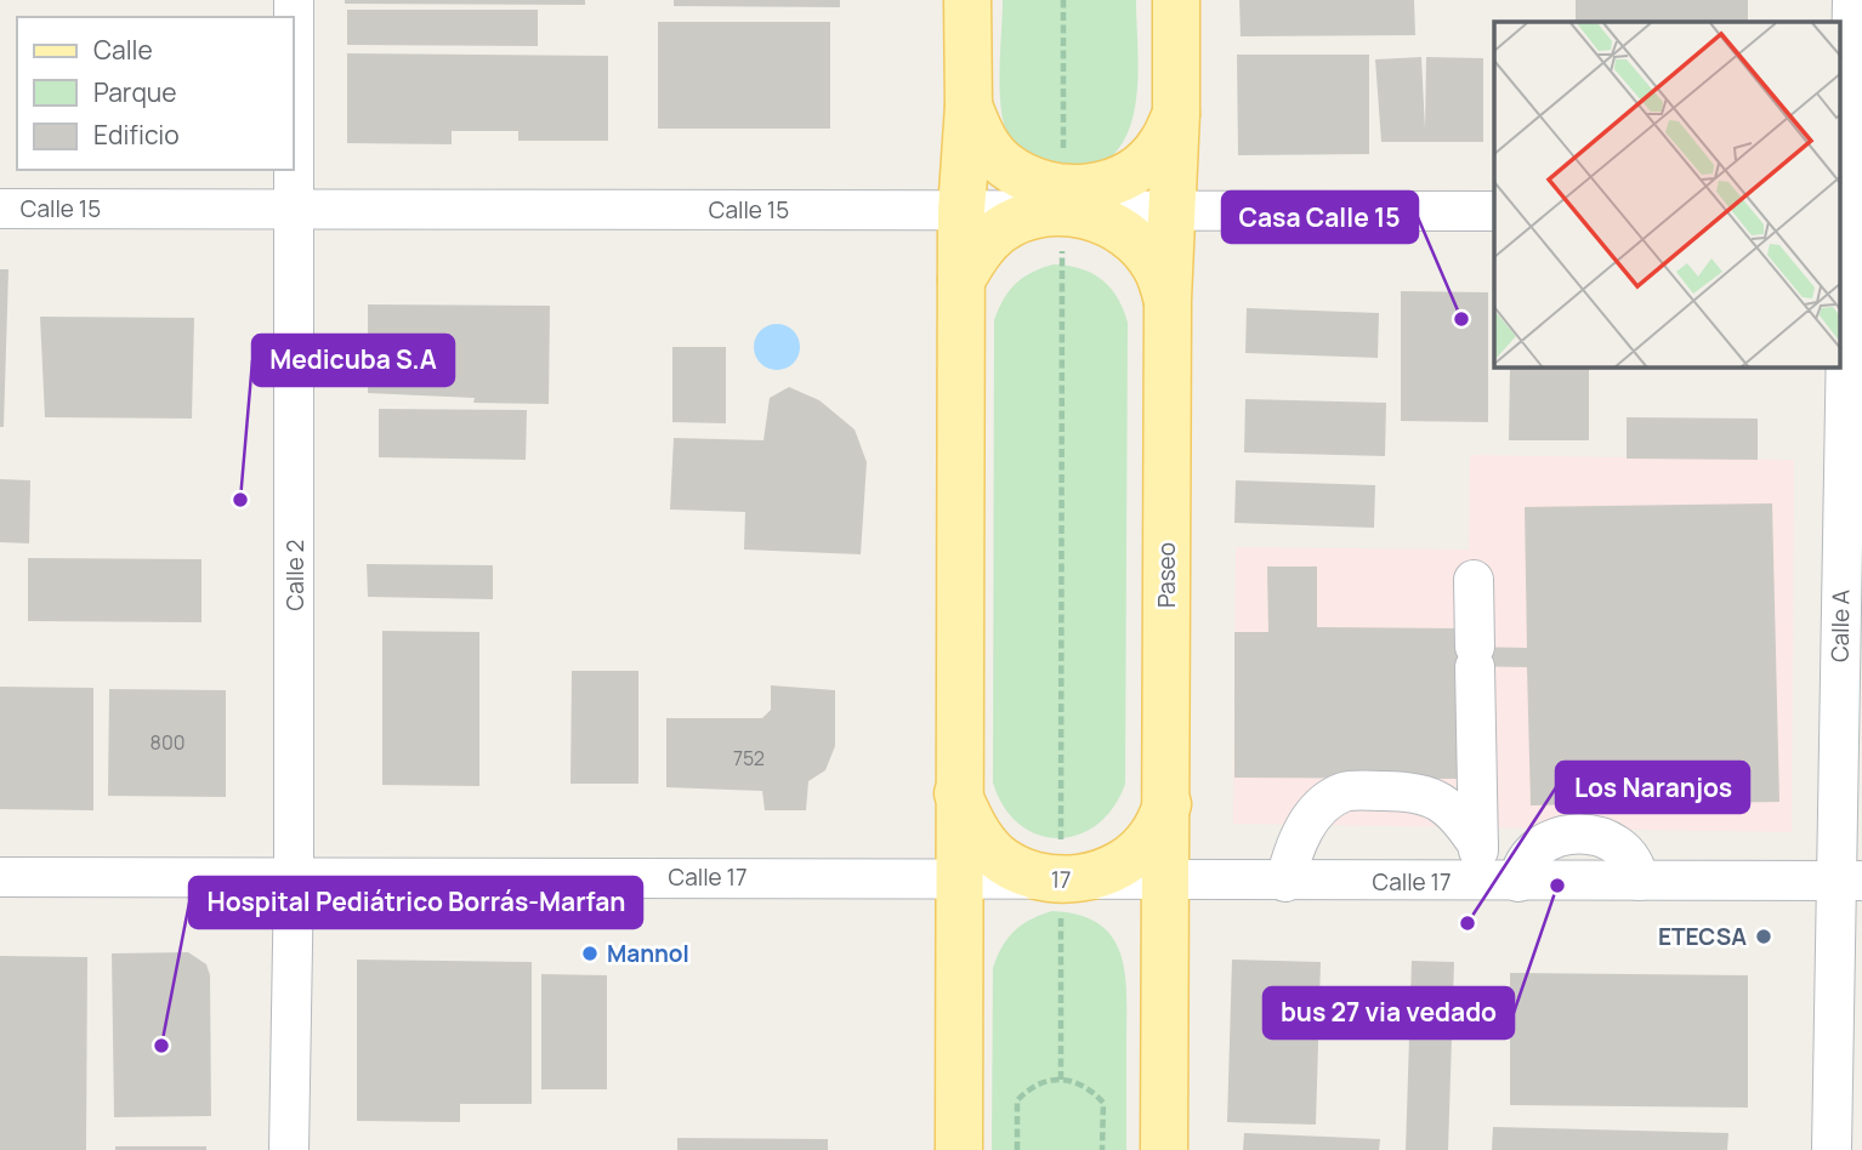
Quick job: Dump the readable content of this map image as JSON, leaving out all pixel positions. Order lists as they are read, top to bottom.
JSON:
{
  "streets": {
    "main road": ["Paseo"],
    "street": [
      "Calle 15",
      "Calle 2",
      "Calle A",
      "Calle 17",
      "17"
    ]
  },
  "crossings": [
    ["Calle 15", "Calle 2"],
    ["Calle 15", "Paseo"],
    ["Calle 2", "Calle 17"],
    ["Paseo", "Calle 17"],
    ["Paseo", "17"],
    ["Calle A", "Calle 17"],
    ["Calle 17", "17"]
  ],
  "places": [
    "Casa Calle 15",
    "Medicuba S.A",
    "bus 27 via vedado",
    "Los Naranjos",
    "ETECSA",
    "Mannol",
    "Hospital Pediátrico Borrás-Marfan"
  ],
  "house_numbers": ["800", "752"],
  "legend": ["Calle", "Parque", "Edificio"]
}
